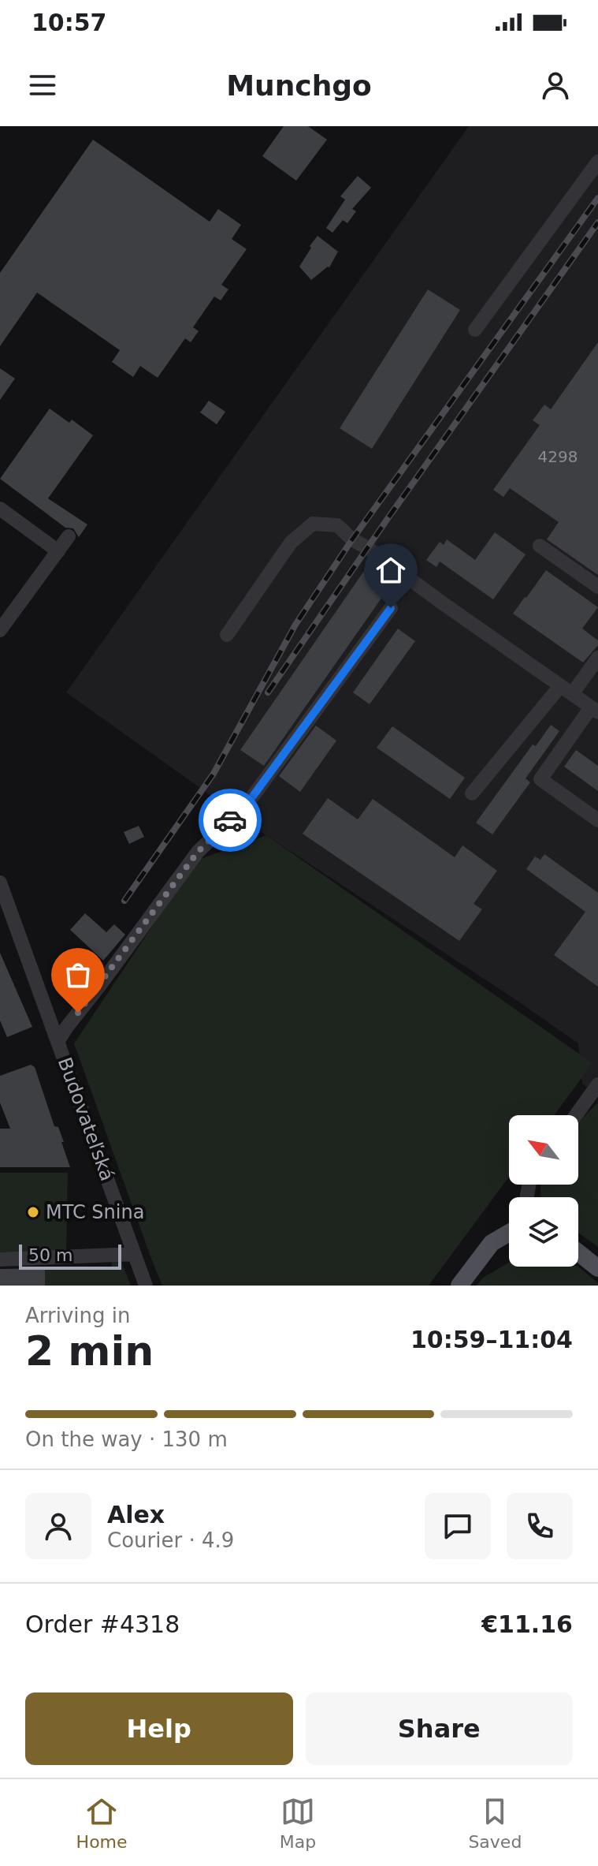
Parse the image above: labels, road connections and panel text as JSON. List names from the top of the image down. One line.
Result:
{"streets":{"street":["Budovateľská"]},"places":["MTC Snina"],"house_numbers":["4298"],"scale_bar":"50 m","north":"top left","page":{"status":"10:57","header":"Munchgo","scale":"50 m","heading":["2 min","Arriving in","10:59–11:04"],"panel":["Alex","Courier · 4.9","Order #4318","€11.16"],"bar":"On the way · 130 m","buttons":["Help","Share"],"tabs":["Home","Map","Saved"]}}
